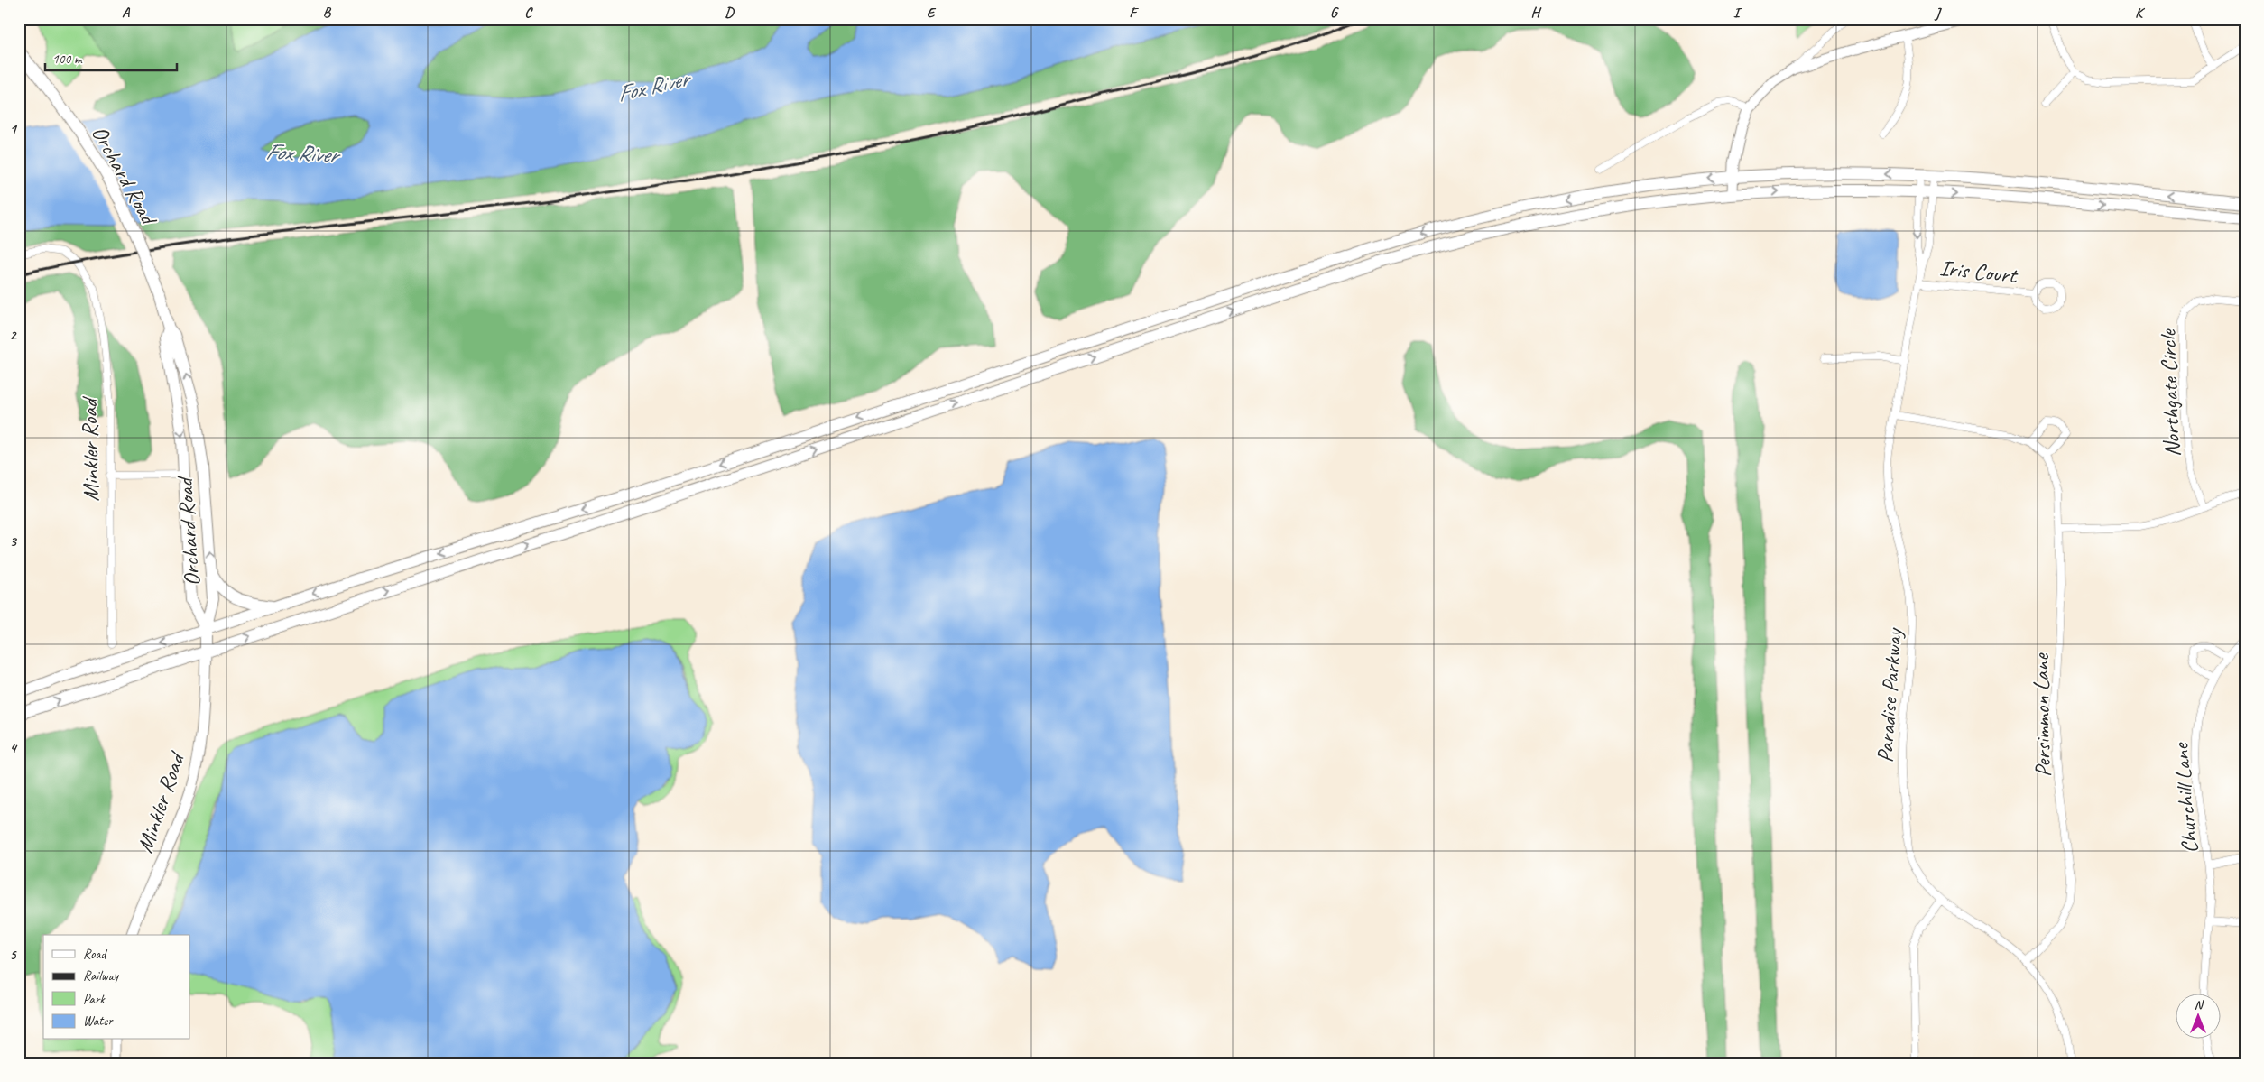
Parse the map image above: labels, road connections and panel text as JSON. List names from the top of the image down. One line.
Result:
{"streets":{"main road":["Orchard Road"],"street":["Iris Court","Northgate Circle","Minkler Road","Paradise Parkway","Persimmon Lane","Churchill Lane"]},"crossings":[["Orchard Road","Minkler Road"],["Iris Court","Paradise Parkway"],["Paradise Parkway","Persimmon Lane"]],"water":["Fox River"],"legend":["Road","Railway","Park","Water"],"scale_bar":"100 m","north":"top","grid":{"columns":["A","B","C","D","E","F","G","H","I","J","K"],"rows":["1","2","3","4","5"]}}
